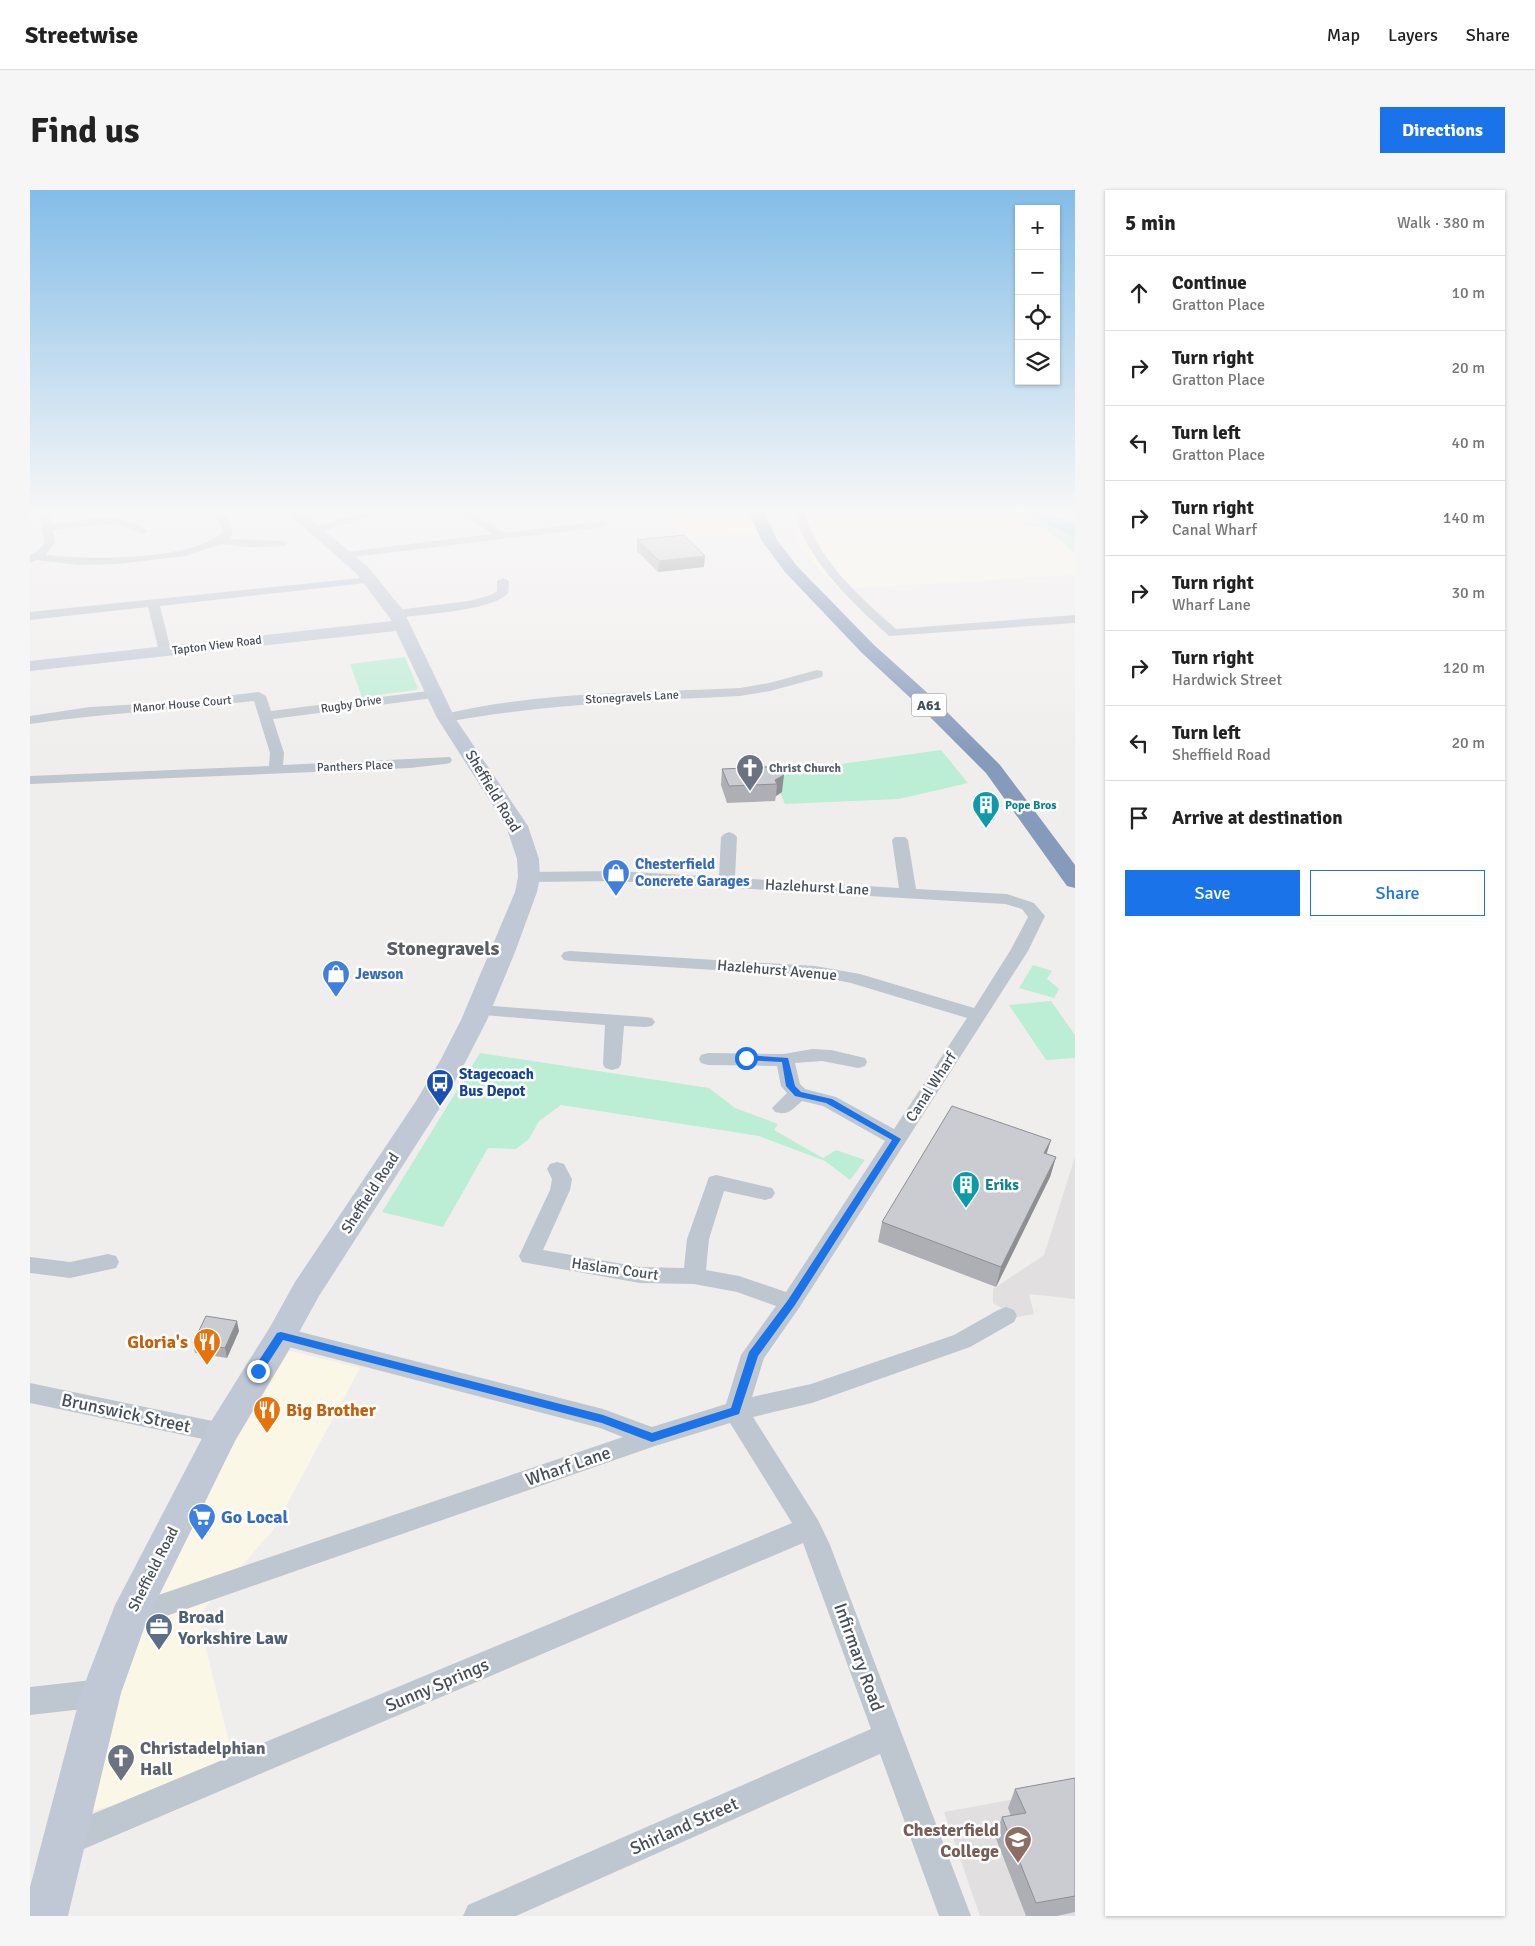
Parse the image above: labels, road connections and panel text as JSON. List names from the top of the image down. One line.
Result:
{"streets":{"highway":["A61"],"main road":["Tapton View Road","Sheffield Road"],"street":["Stonegravels Lane","Manor House Court","Rugby Drive","Panthers Place","Hazlehurst Lane","Hazlehurst Avenue","Canal Wharf","Haslam Court","Brunswick Street","Wharf Lane","Infirmary Road","Sunny Springs","Shirland Street"]},"crossings":[["Tapton View Road","Sheffield Road"],["Stonegravels Lane","Rugby Drive"],["Stonegravels Lane","Sheffield Road"],["Manor House Court","Rugby Drive"],["Manor House Court","Panthers Place"],["Rugby Drive","Sheffield Road"],["Sheffield Road","Hazlehurst Lane"],["Sheffield Road","Brunswick Street"],["Sheffield Road","Wharf Lane"],["Sheffield Road","Sunny Springs"],["Hazlehurst Lane","Canal Wharf"],["Hazlehurst Avenue","Canal Wharf"],["Canal Wharf","Haslam Court"],["Canal Wharf","Wharf Lane"],["Canal Wharf","Infirmary Road"],["Wharf Lane","Infirmary Road"],["Infirmary Road","Sunny Springs"],["Infirmary Road","Shirland Street"]],"districts":["Stonegravels"],"places":{"church":["Christ Church","Christadelphian Hall"],"building":["Pope Bros","Eriks"],"shop":["Chesterfield Concrete Garages","Jewson"],"bus stop":["Stagecoach Bus Depot"],"restaurant":["Gloria's","Big Brother"],"supermarket":["Go Local"],"office":["Broad Yorkshire Law"],"school or university":["Chesterfield College"]},"page":{"header":"Streetwise","nav":["Map","Layers","Share"],"buttons":["Directions",["Save","Share"]],"title":"Find us","heading":["5 min","Walk · 380 m"],"map_buttons":["+","−"],"list":[["Continue","Gratton Place","10 m"],["Turn right","Gratton Place","20 m"],["Turn left","Gratton Place","40 m"],["Turn right","Canal Wharf","140 m"],["Turn right","Wharf Lane","30 m"],["Turn right","Hardwick Street","120 m"],["Turn left","Sheffield Road","20 m"],"Arrive at destination"]}}
